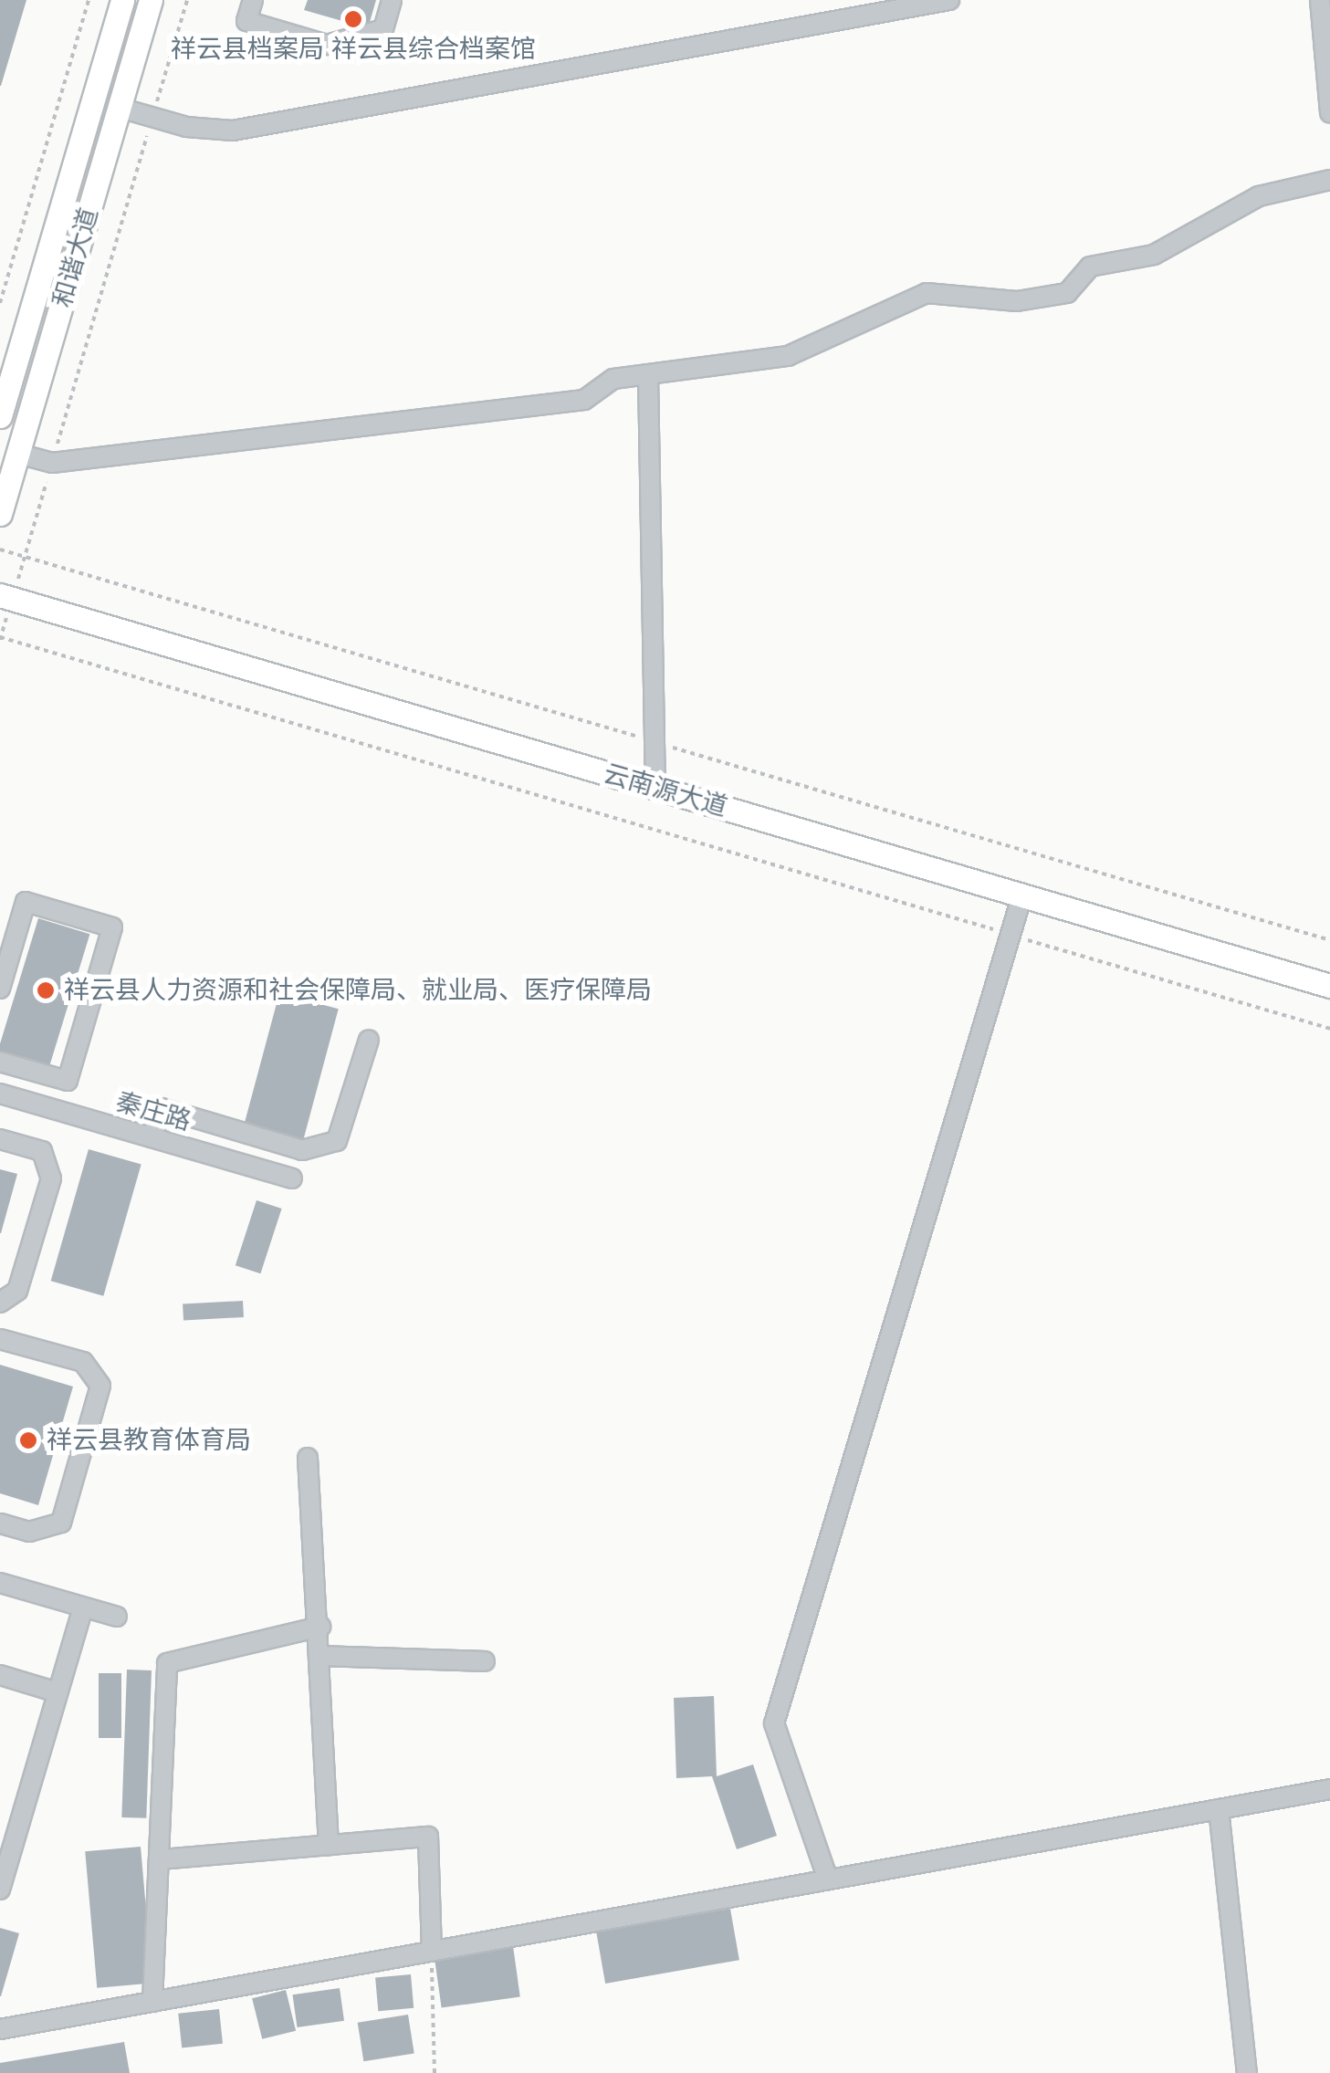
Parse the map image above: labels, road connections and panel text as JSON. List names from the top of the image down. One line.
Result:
{"streets":{"main road":["和谐大道","云南源大道"],"street":["秦庄路"]},"places":["祥云县档案局 祥云县综合档案馆","祥云县人力资源和社会保障局、就业局、医疗保障局","祥云县教育体育局"]}
